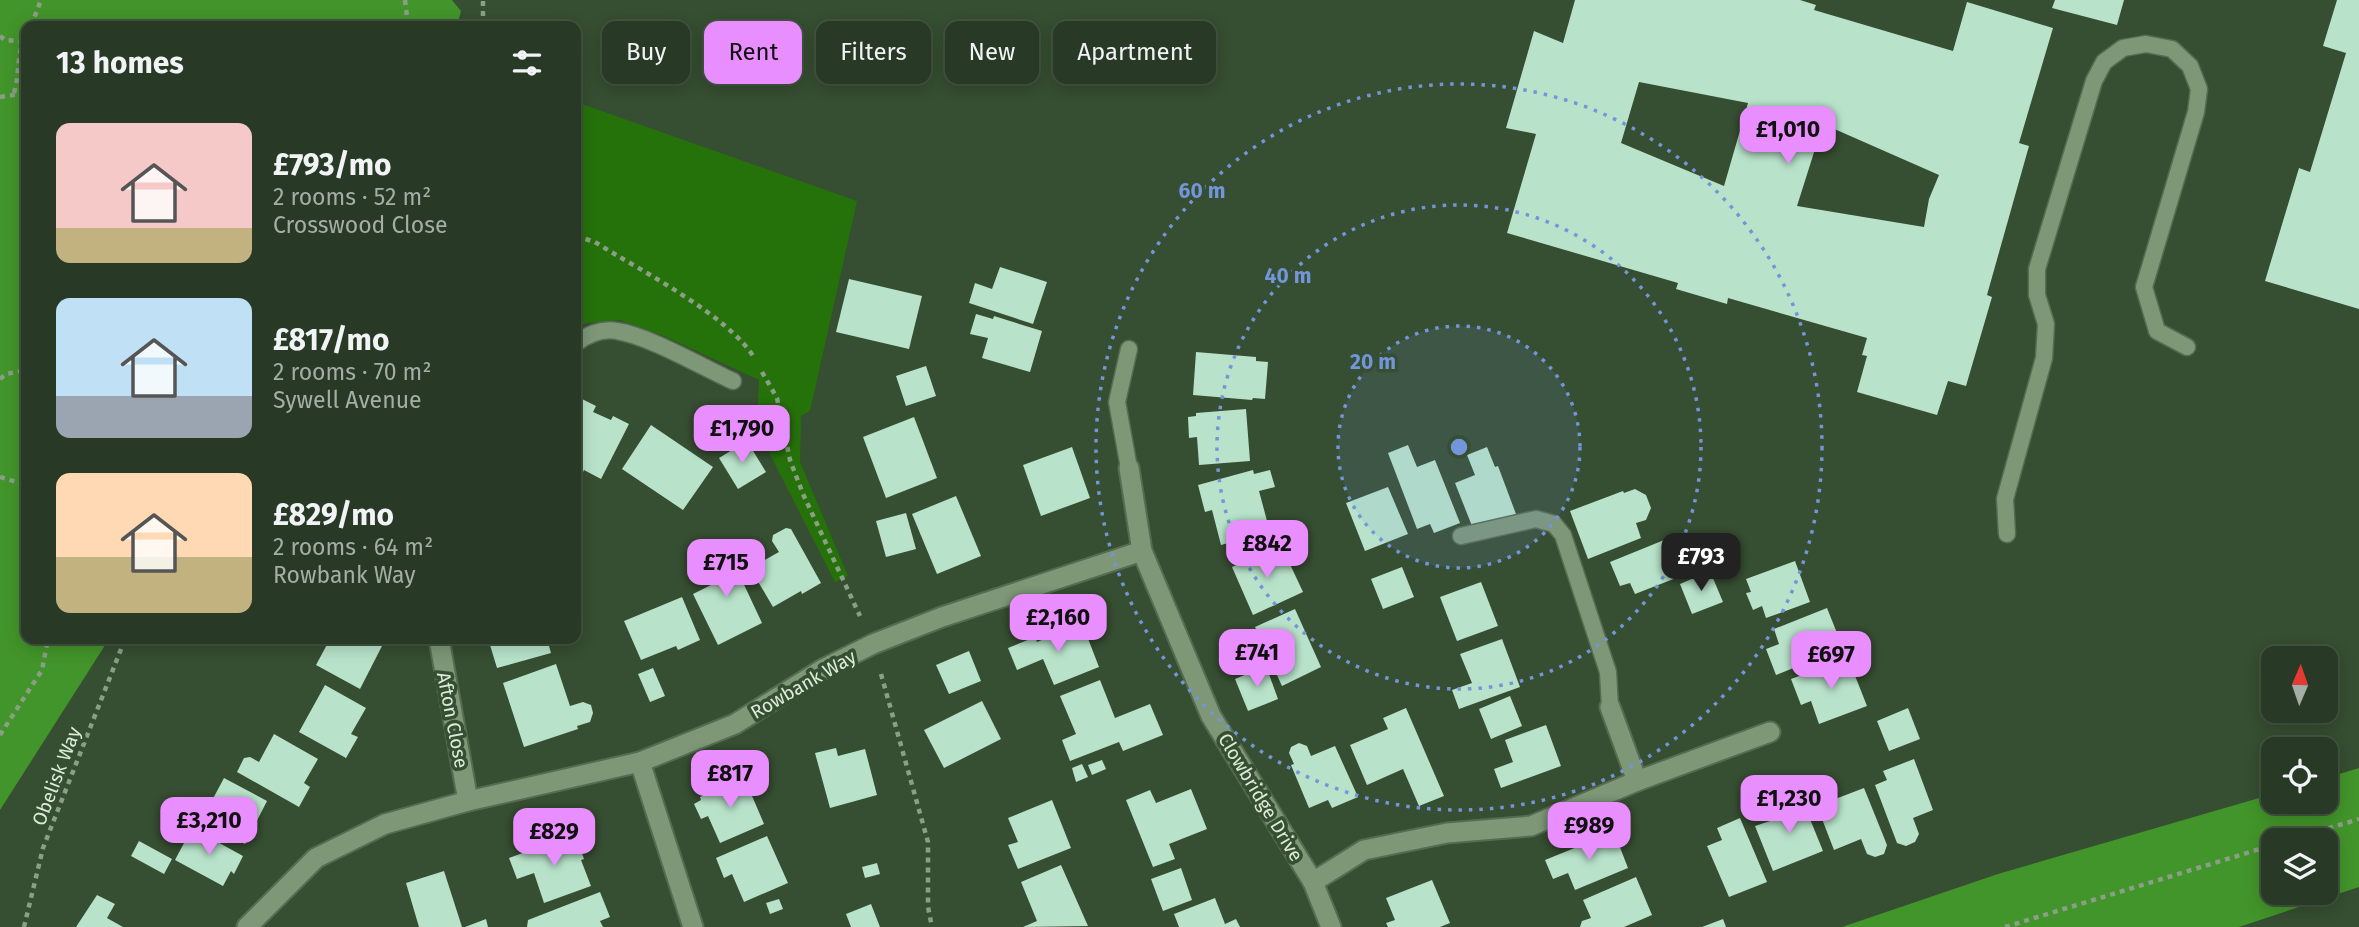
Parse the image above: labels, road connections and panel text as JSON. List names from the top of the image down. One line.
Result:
{"streets":{"street":["Rowbank Way","Afton Close","Clowbridge Drive"],"path":["Obelisk Way"]},"crossings":[["Rowbank Way","Afton Close"],["Rowbank Way","Clowbridge Drive"]],"north":"top","page":{"chip":["Buy","Rent","Filters","New","Apartment"],"heading":"13 homes","list":[{"name":"£793/mo","note":"2 rooms · 52 m² · Crosswood Close"},{"name":"£817/mo","note":"2 rooms · 70 m² · Sywell Avenue"},{"name":"£829/mo","note":"2 rooms · 64 m² · Rowbank Way"}],"price":["£1,010","£1,790","£842","£793","£715","£2,160","£741","£697","£817","£1,230","£3,210","£989","£829"]},"rings":["60 m","40 m","20 m"]}
